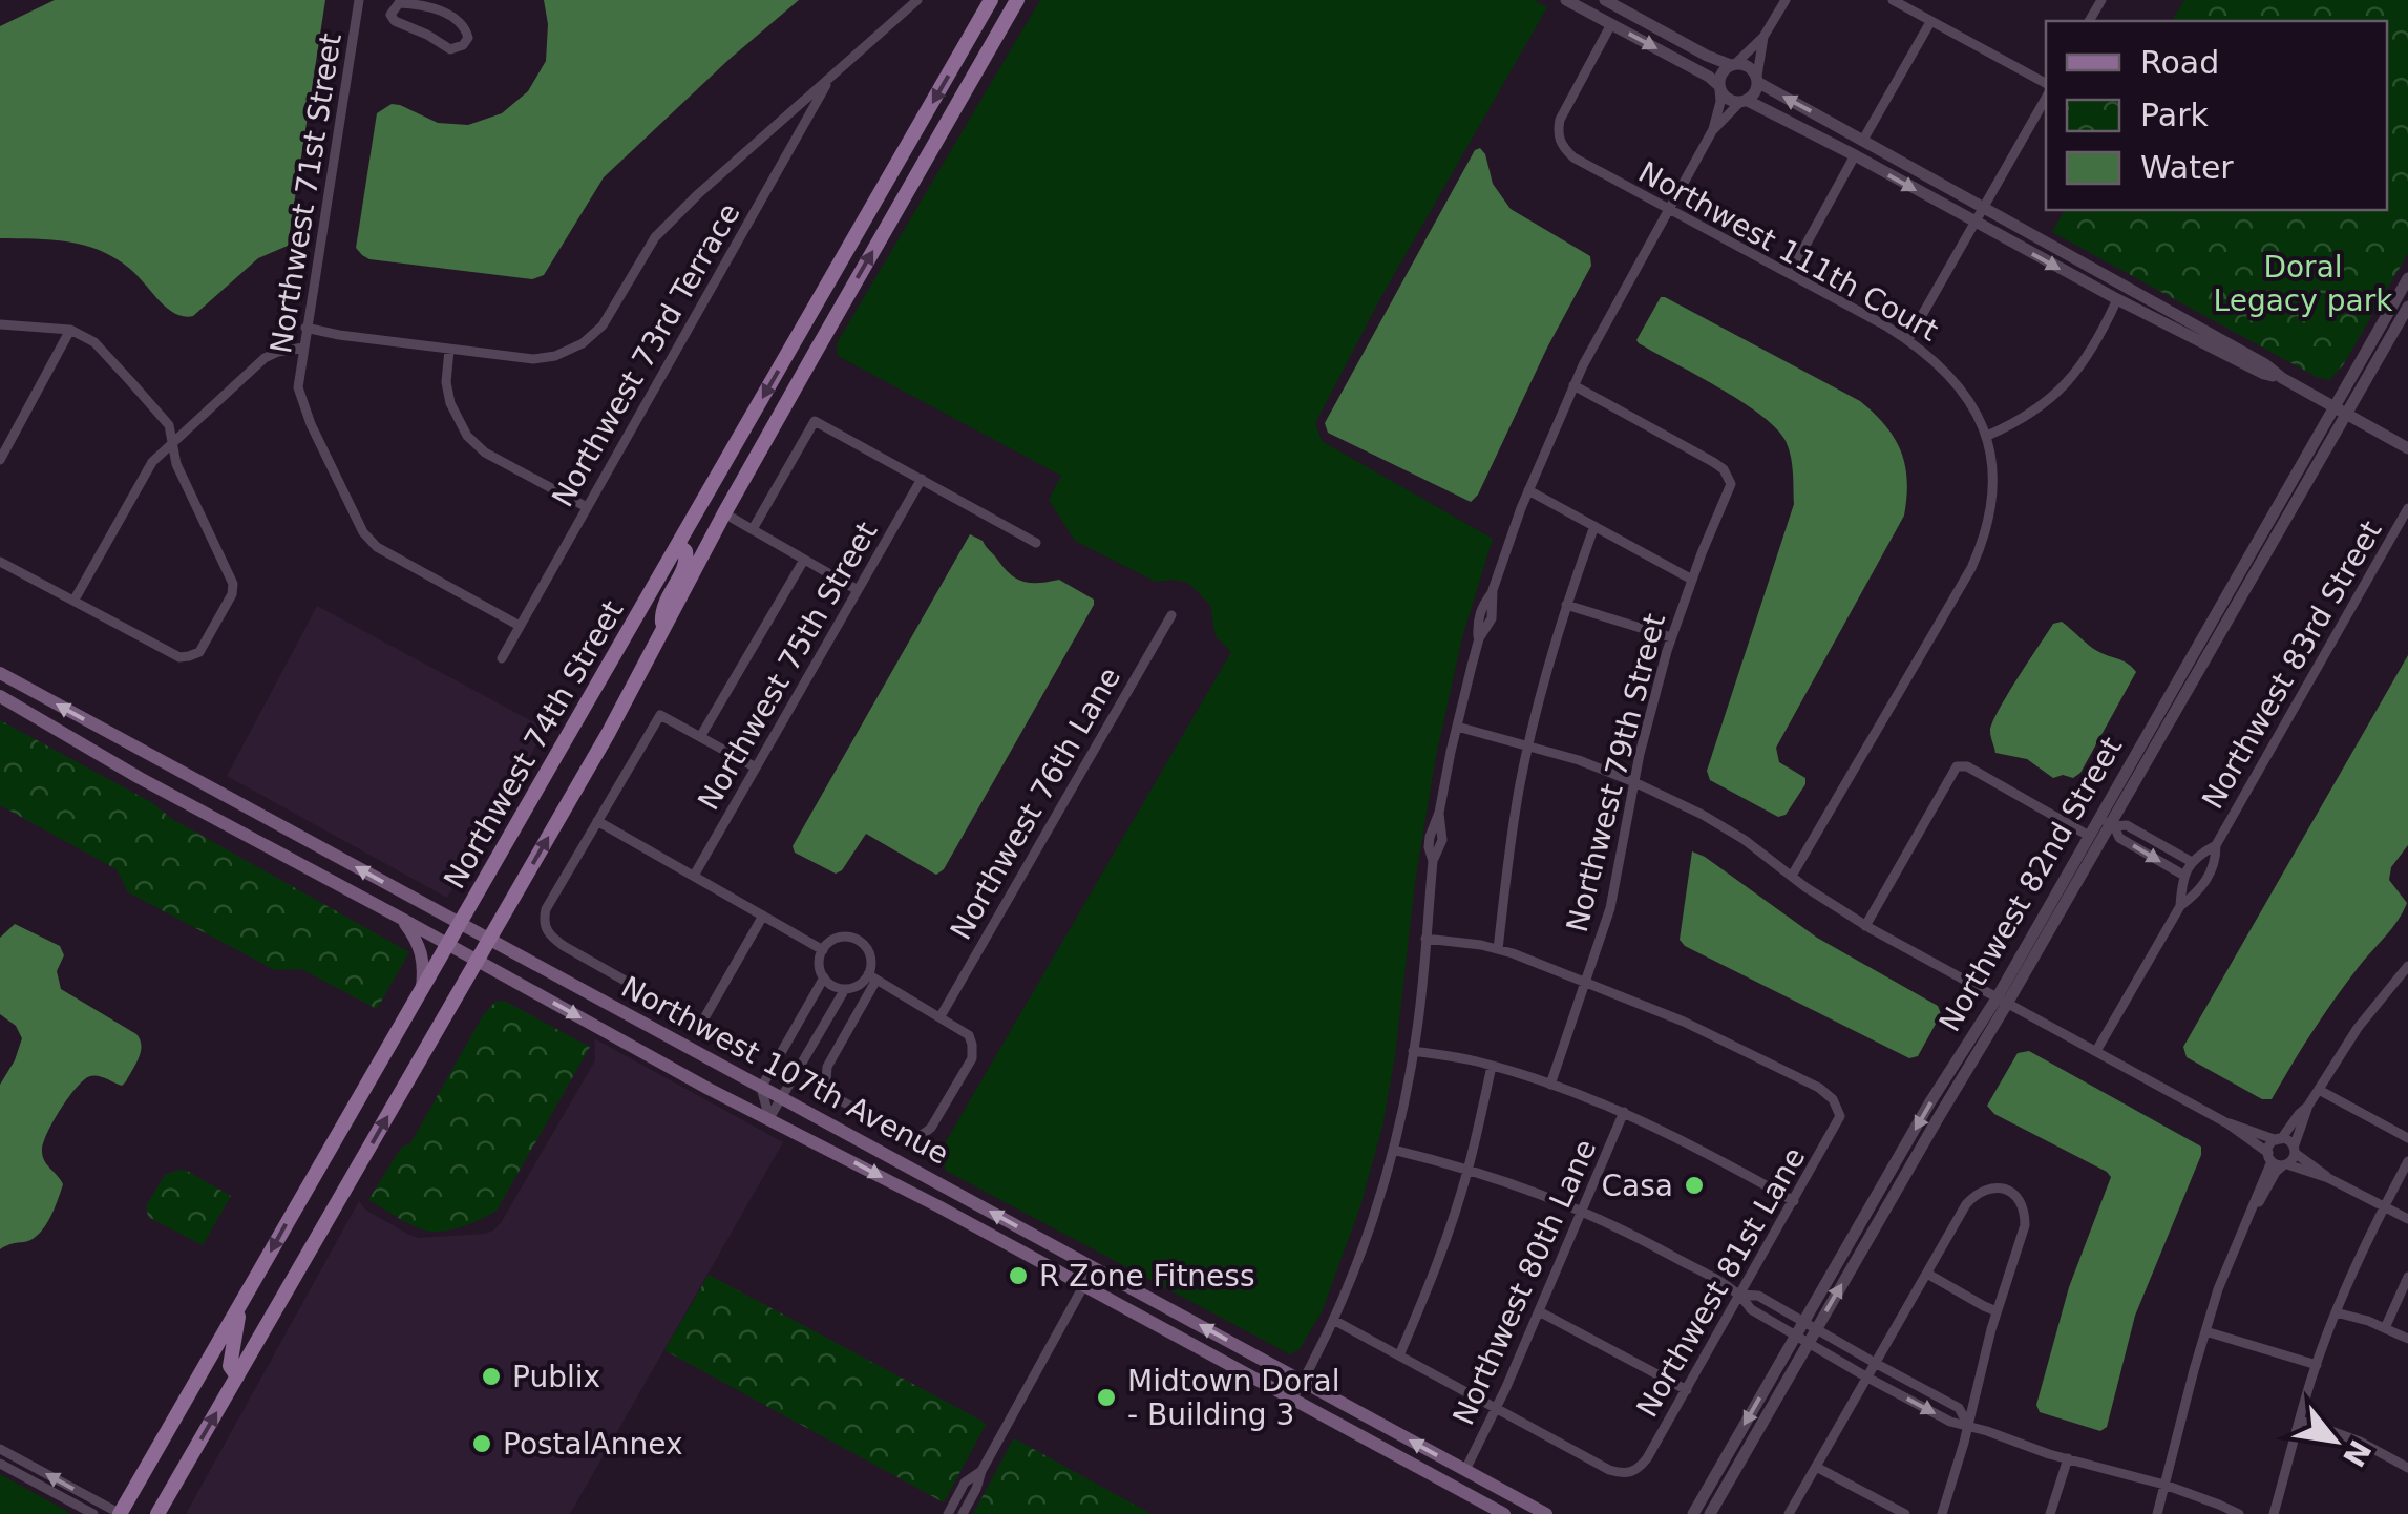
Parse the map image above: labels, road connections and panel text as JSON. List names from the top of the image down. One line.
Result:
{"streets":{"main road":["Northwest 74th Street","Northwest 107th Avenue"],"street":["Northwest 71st Street","Northwest 111th Court","Northwest 73rd Terrace","Northwest 83rd Street","Northwest 75th Street","Northwest 79th Street","Northwest 76th Lane","Northwest 82nd Street","Northwest 80th Lane","Northwest 81st Lane"]},"crossings":[["Northwest 71st Street","Northwest 73rd Terrace"],["Northwest 74th Street","Northwest 107th Avenue"],["Northwest 79th Street","Northwest 81st Lane"],["Northwest 107th Avenue","Northwest 80th Lane"],["Northwest 80th Lane","Northwest 81st Lane"]],"parks":["Doral Legacy park"],"places":["Casa","R Zone Fitness","Publix","Midtown Doral - Building 3","PostalAnnex"],"legend":["Road","Park","Water"],"north":"bottom right"}
